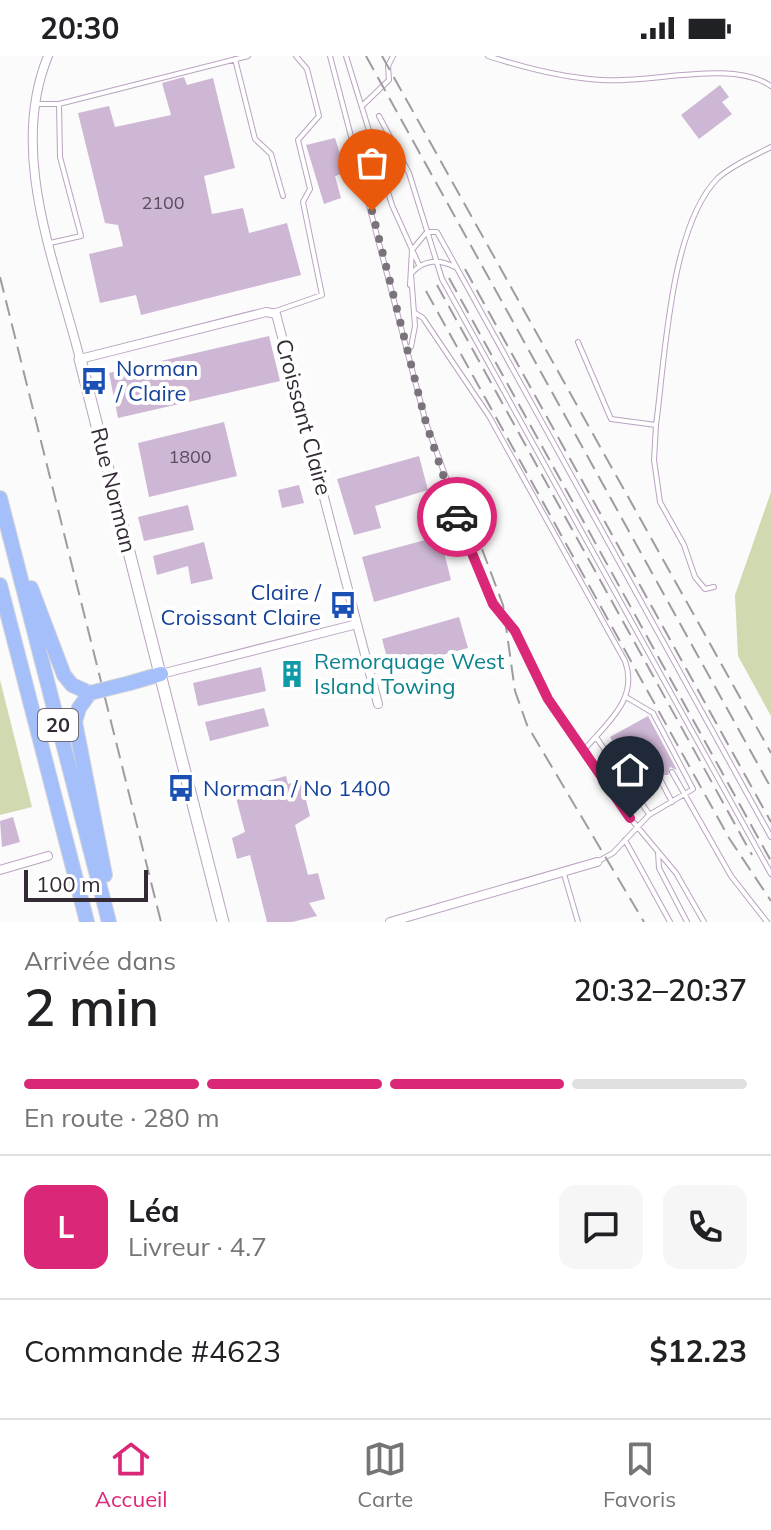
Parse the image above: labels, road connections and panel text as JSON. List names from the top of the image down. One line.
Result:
{"streets":{"highway":["20"],"street":["Croissant Claire","Rue Norman"]},"crossings":[["Croissant Claire","Rue Norman"]],"places":{"bus stop":["Norman / Claire","Claire / Croissant Claire","Norman / No 1400"],"building":["Remorquage West Island Towing"]},"house_numbers":["2100","1800"],"scale_bar":"100 m","page":{"status":"20:30","scale":"100 m","heading":["2 min","Arrivée dans","20:32–20:37"],"panel":["Léa","Livreur · 4.7","Commande #4623","$12.23"],"bar":"En route · 280 m","round":"L","tabs":["Accueil","Carte","Favoris"]}}
